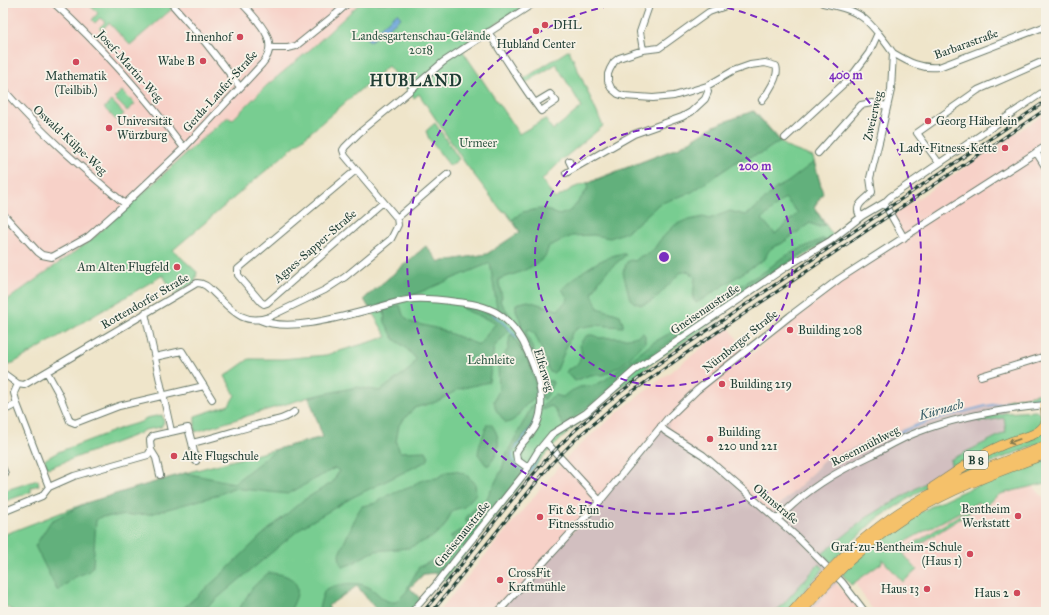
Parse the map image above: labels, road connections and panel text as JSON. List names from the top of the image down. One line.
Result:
{"streets":{"highway":["B 8"],"street":["Barbarastraße","Josef-Martin-Weg","Gerda-Laufer-Straße","Zweierweg","Oswald-Külpe-Weg","Agnes-Sapper-Straße","Rottendorfer Straße","Gneisenaustraße","Nürnberger Straße","Elferweg","Rosenmühlweg","Ohmstraße"]},"crossings":[["Barbarastraße","Zweierweg"],["Josef-Martin-Weg","Gerda-Laufer-Straße"],["Gerda-Laufer-Straße","Oswald-Külpe-Weg"],["Zweierweg","Gneisenaustraße"],["Rottendorfer Straße","Elferweg"],["Gneisenaustraße","Elferweg"],["Nürnberger Straße","Ohmstraße"],["Rosenmühlweg","Ohmstraße"]],"districts":["HUBLAND"],"water":["Kürnach"],"parks":["Landesgartenschau-Gelände 2018","Urmeer","Lehnleite"],"places":["DHL","Hubland Center","Innenhof","Wabe B","Mathematik (Teilbib.)","Georg Häberlein","Universität Würzburg","Lady-Fitness-Kette","Am Alten Flugfeld","Building 208","Building 219","Building 220 und 221","Alte Flugschule","Bentheim Werkstatt","Fit & Fun Fitnessstudio","Graf-zu-Bentheim-Schule (Haus 1)","CrossFit Kraftmühle","Haus 13","Haus 2"],"rings":["400 m","200 m"]}
